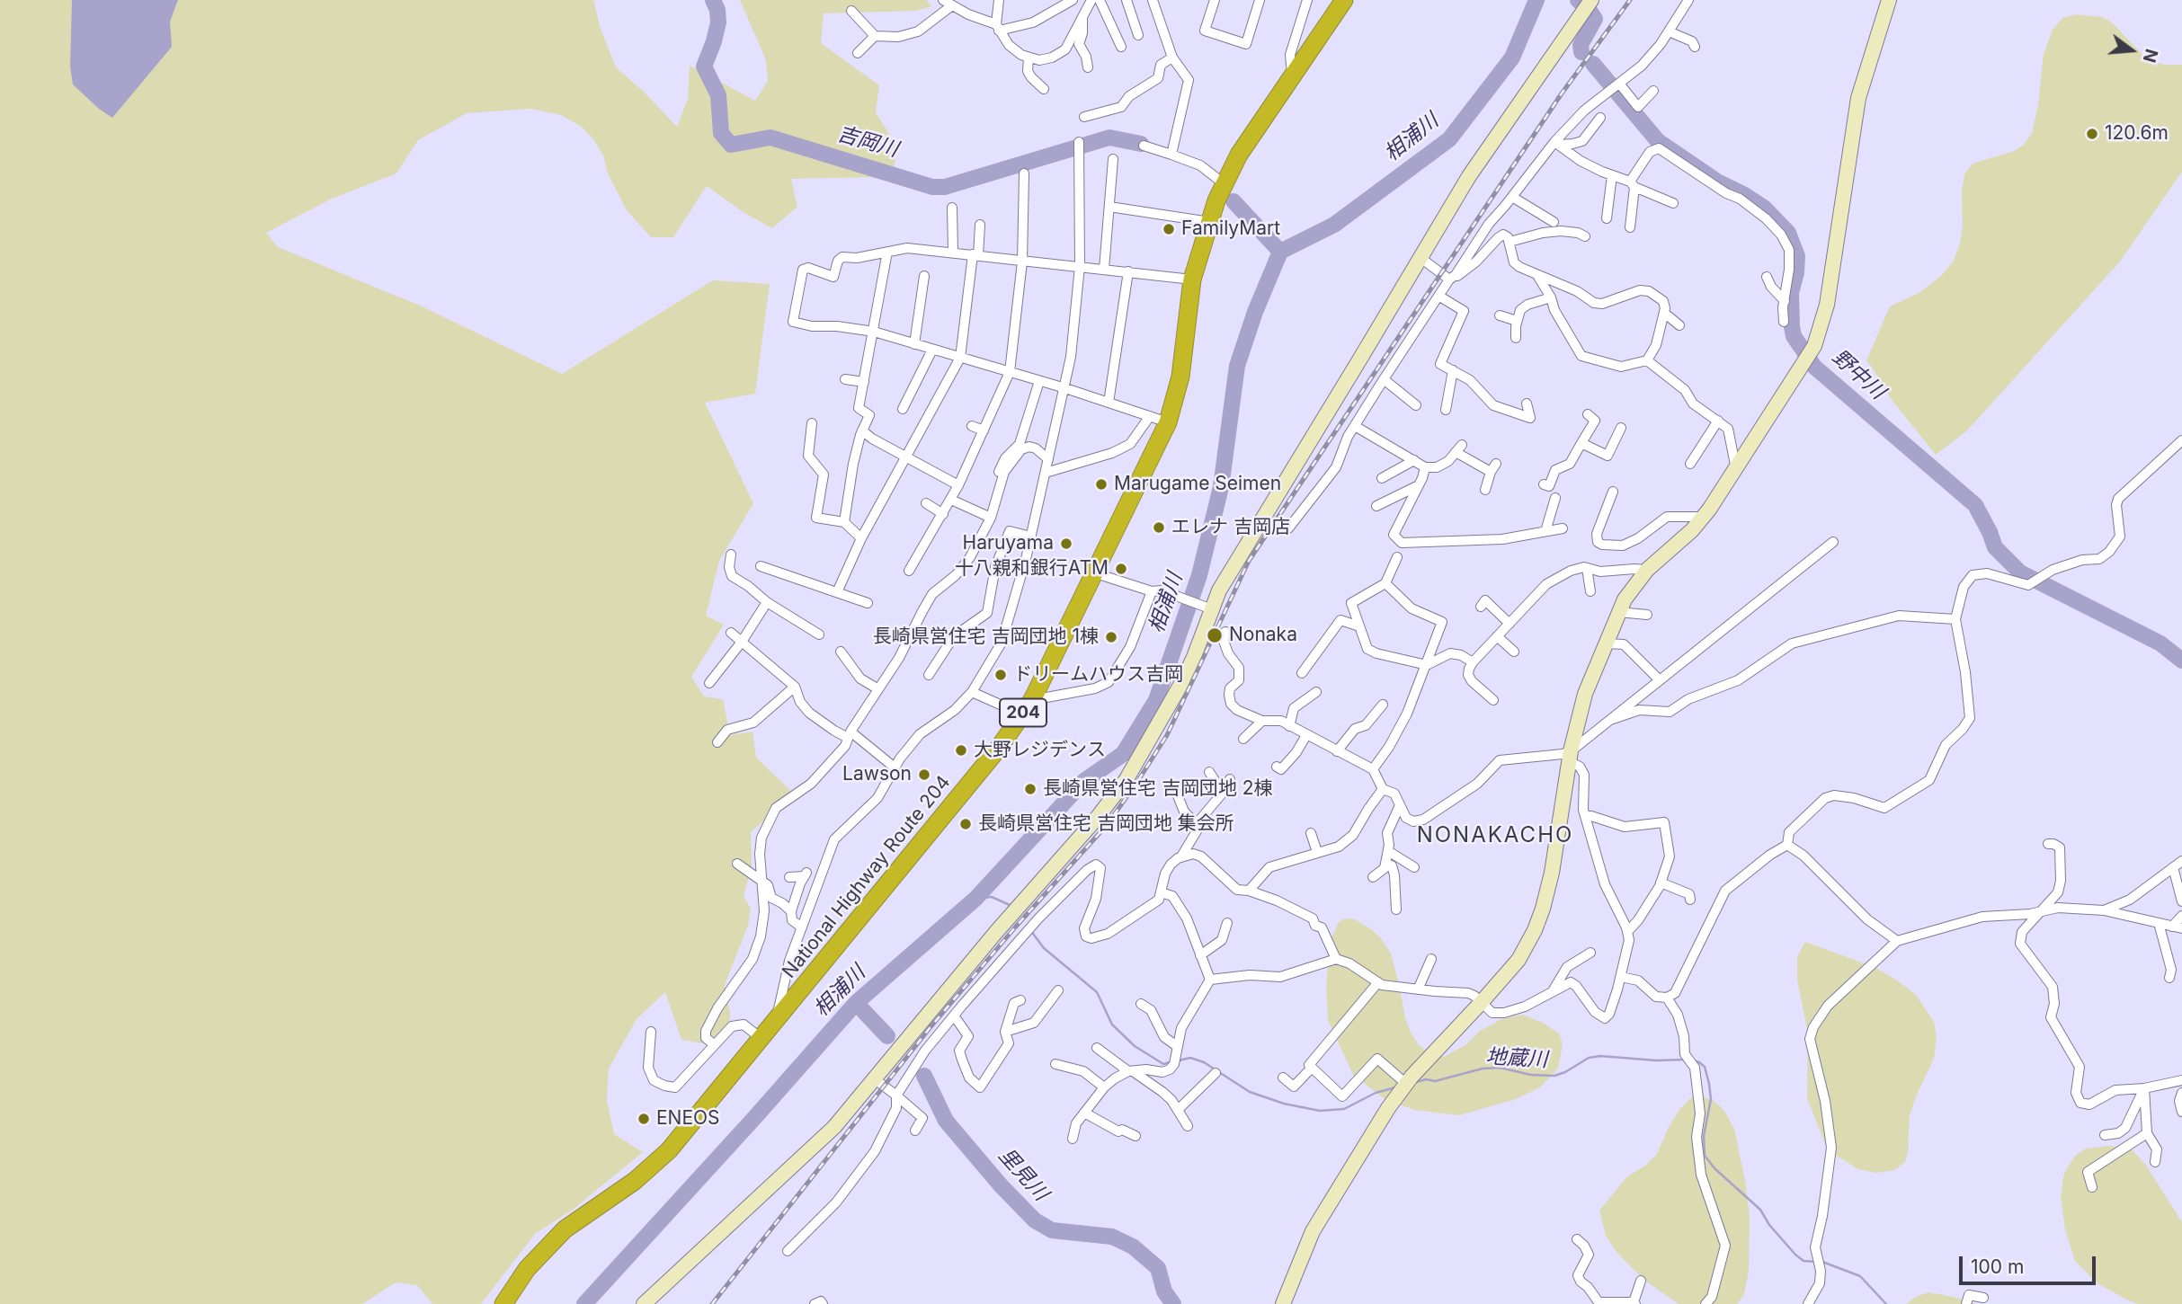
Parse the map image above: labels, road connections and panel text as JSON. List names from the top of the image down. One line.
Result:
{"streets":{"highway":["204","National Highway Route 204"]},"districts":["NONAKACHO"],"water":["相浦川","吉岡川","野中川","地蔵川","里見川"],"places":["120.6m","FamilyMart","Marugame Seimen","エレナ 吉岡店","Haruyama","十八親和銀行ATM","Nonaka","長崎県営住宅 吉岡団地 1棟","ドリームハウス吉岡","大野レジデンス","Lawson","長崎県営住宅 吉岡団地 2棟","長崎県営住宅 吉岡団地 集会所","ENEOS"],"scale_bar":"100 m","north":"right"}
